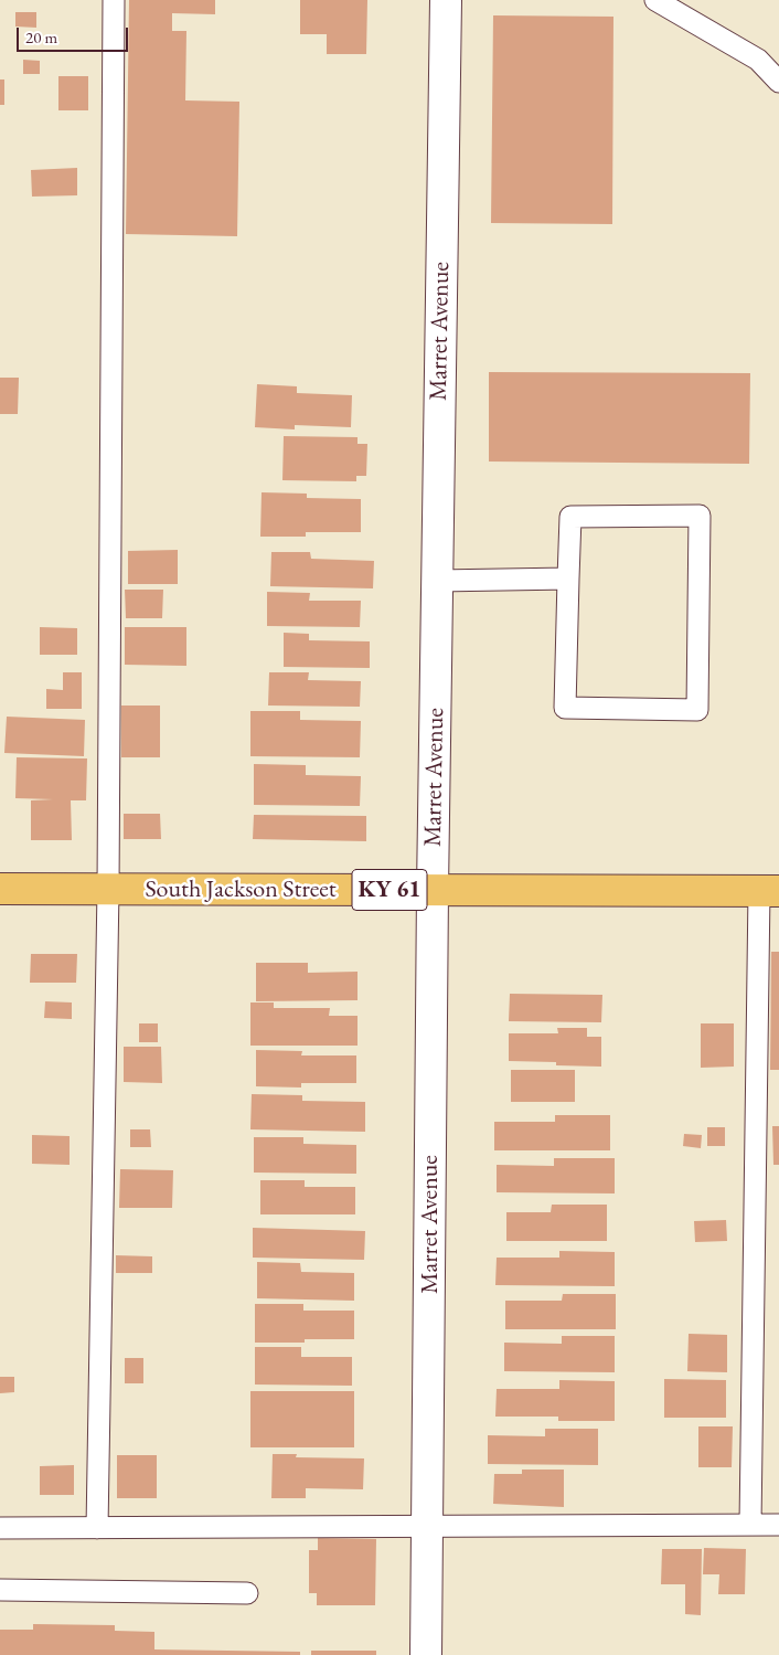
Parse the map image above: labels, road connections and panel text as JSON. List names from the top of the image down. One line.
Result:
{"streets":{"main road":["South Jackson Street","KY 61"],"street":["Marret Avenue"]},"crossings":[["Marret Avenue","South Jackson Street"]],"scale_bar":"20 m"}
